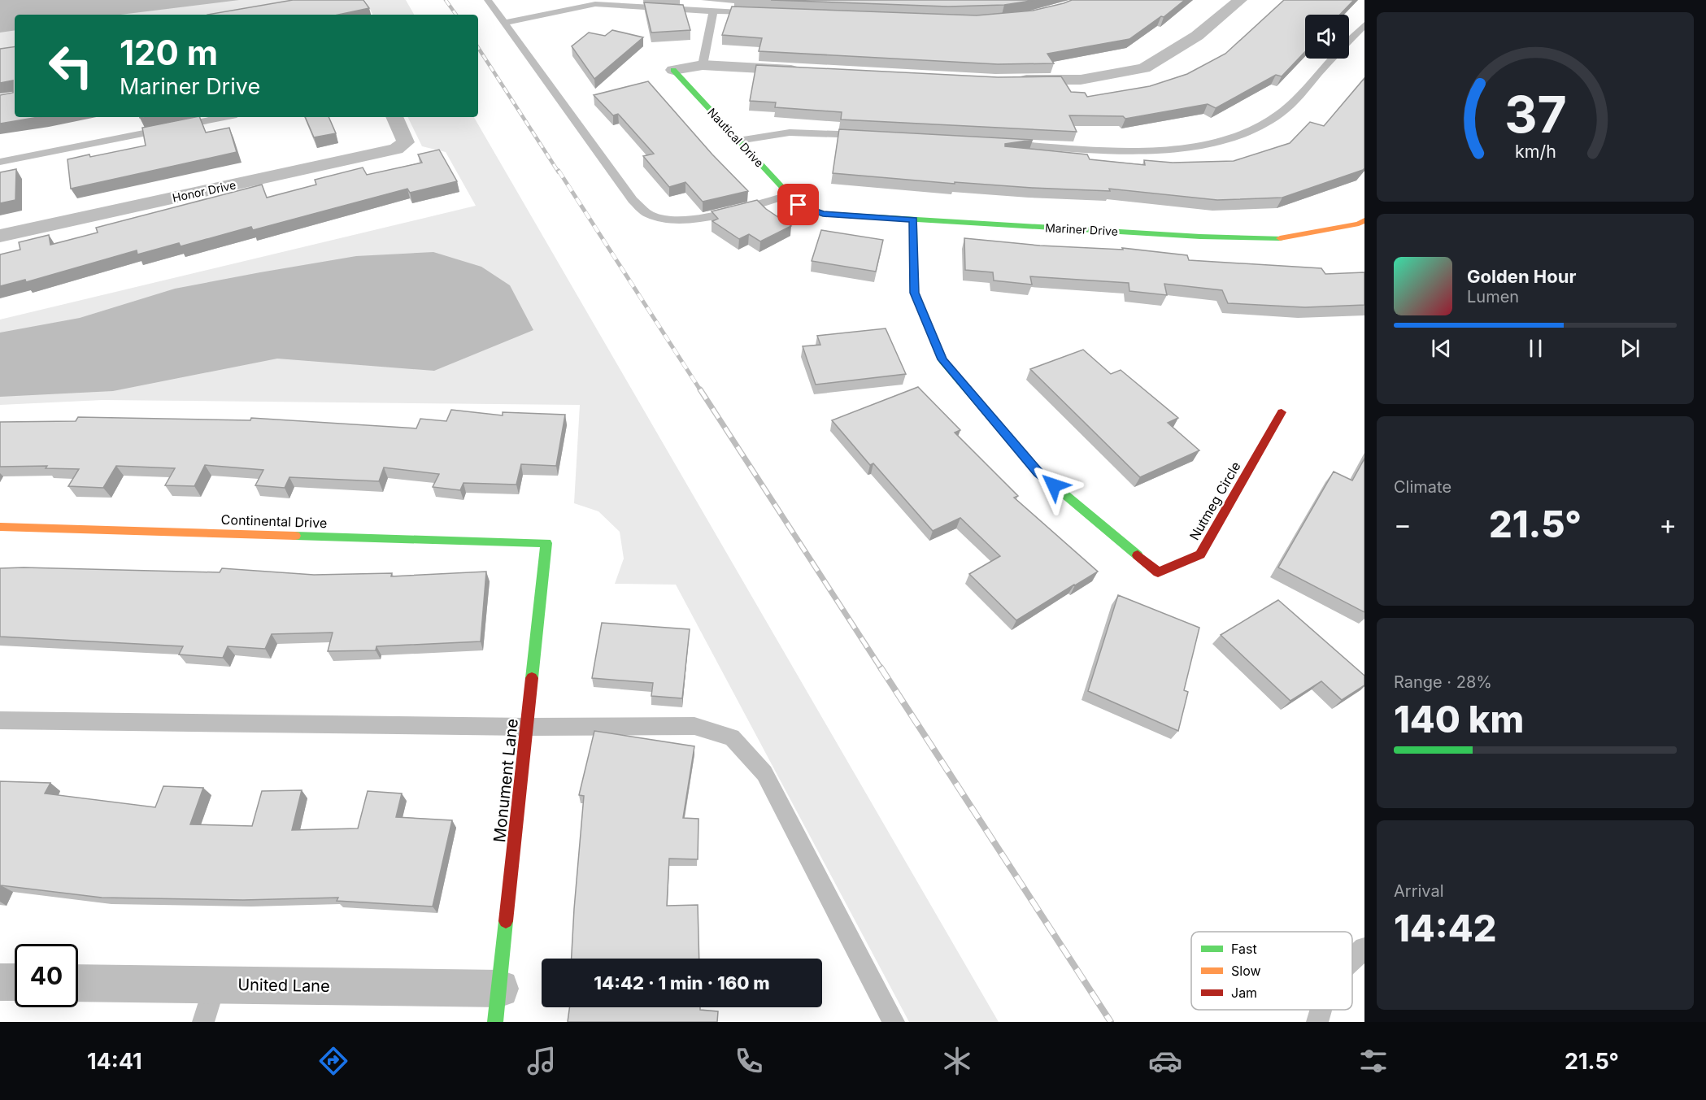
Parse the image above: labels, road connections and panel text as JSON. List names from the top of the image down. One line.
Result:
{"streets":{"street":["Nautical Drive","Honor Drive","Mariner Drive","Nutmeg Circle","Continental Drive","Monument Lane","United Lane"]},"crossings":[["Nautical Drive","Mariner Drive"],["Mariner Drive","Nutmeg Circle"],["Continental Drive","Monument Lane"],["Monument Lane","United Lane"]],"legend":["Fast","Slow","Jam"],"page":{"turn":["120 m","Mariner Drive"],"song":["Golden Hour","Lumen"],"tile":["Climate",["Range · 28%","140 km"],["Arrival","14:42"]],"heat":["−","21.5°","+"],"limit":"40","trip":"14:42 · 1 min · 160 m","tabs":["14:41","21.5°"],"gauge":["37","km/h"]}}
